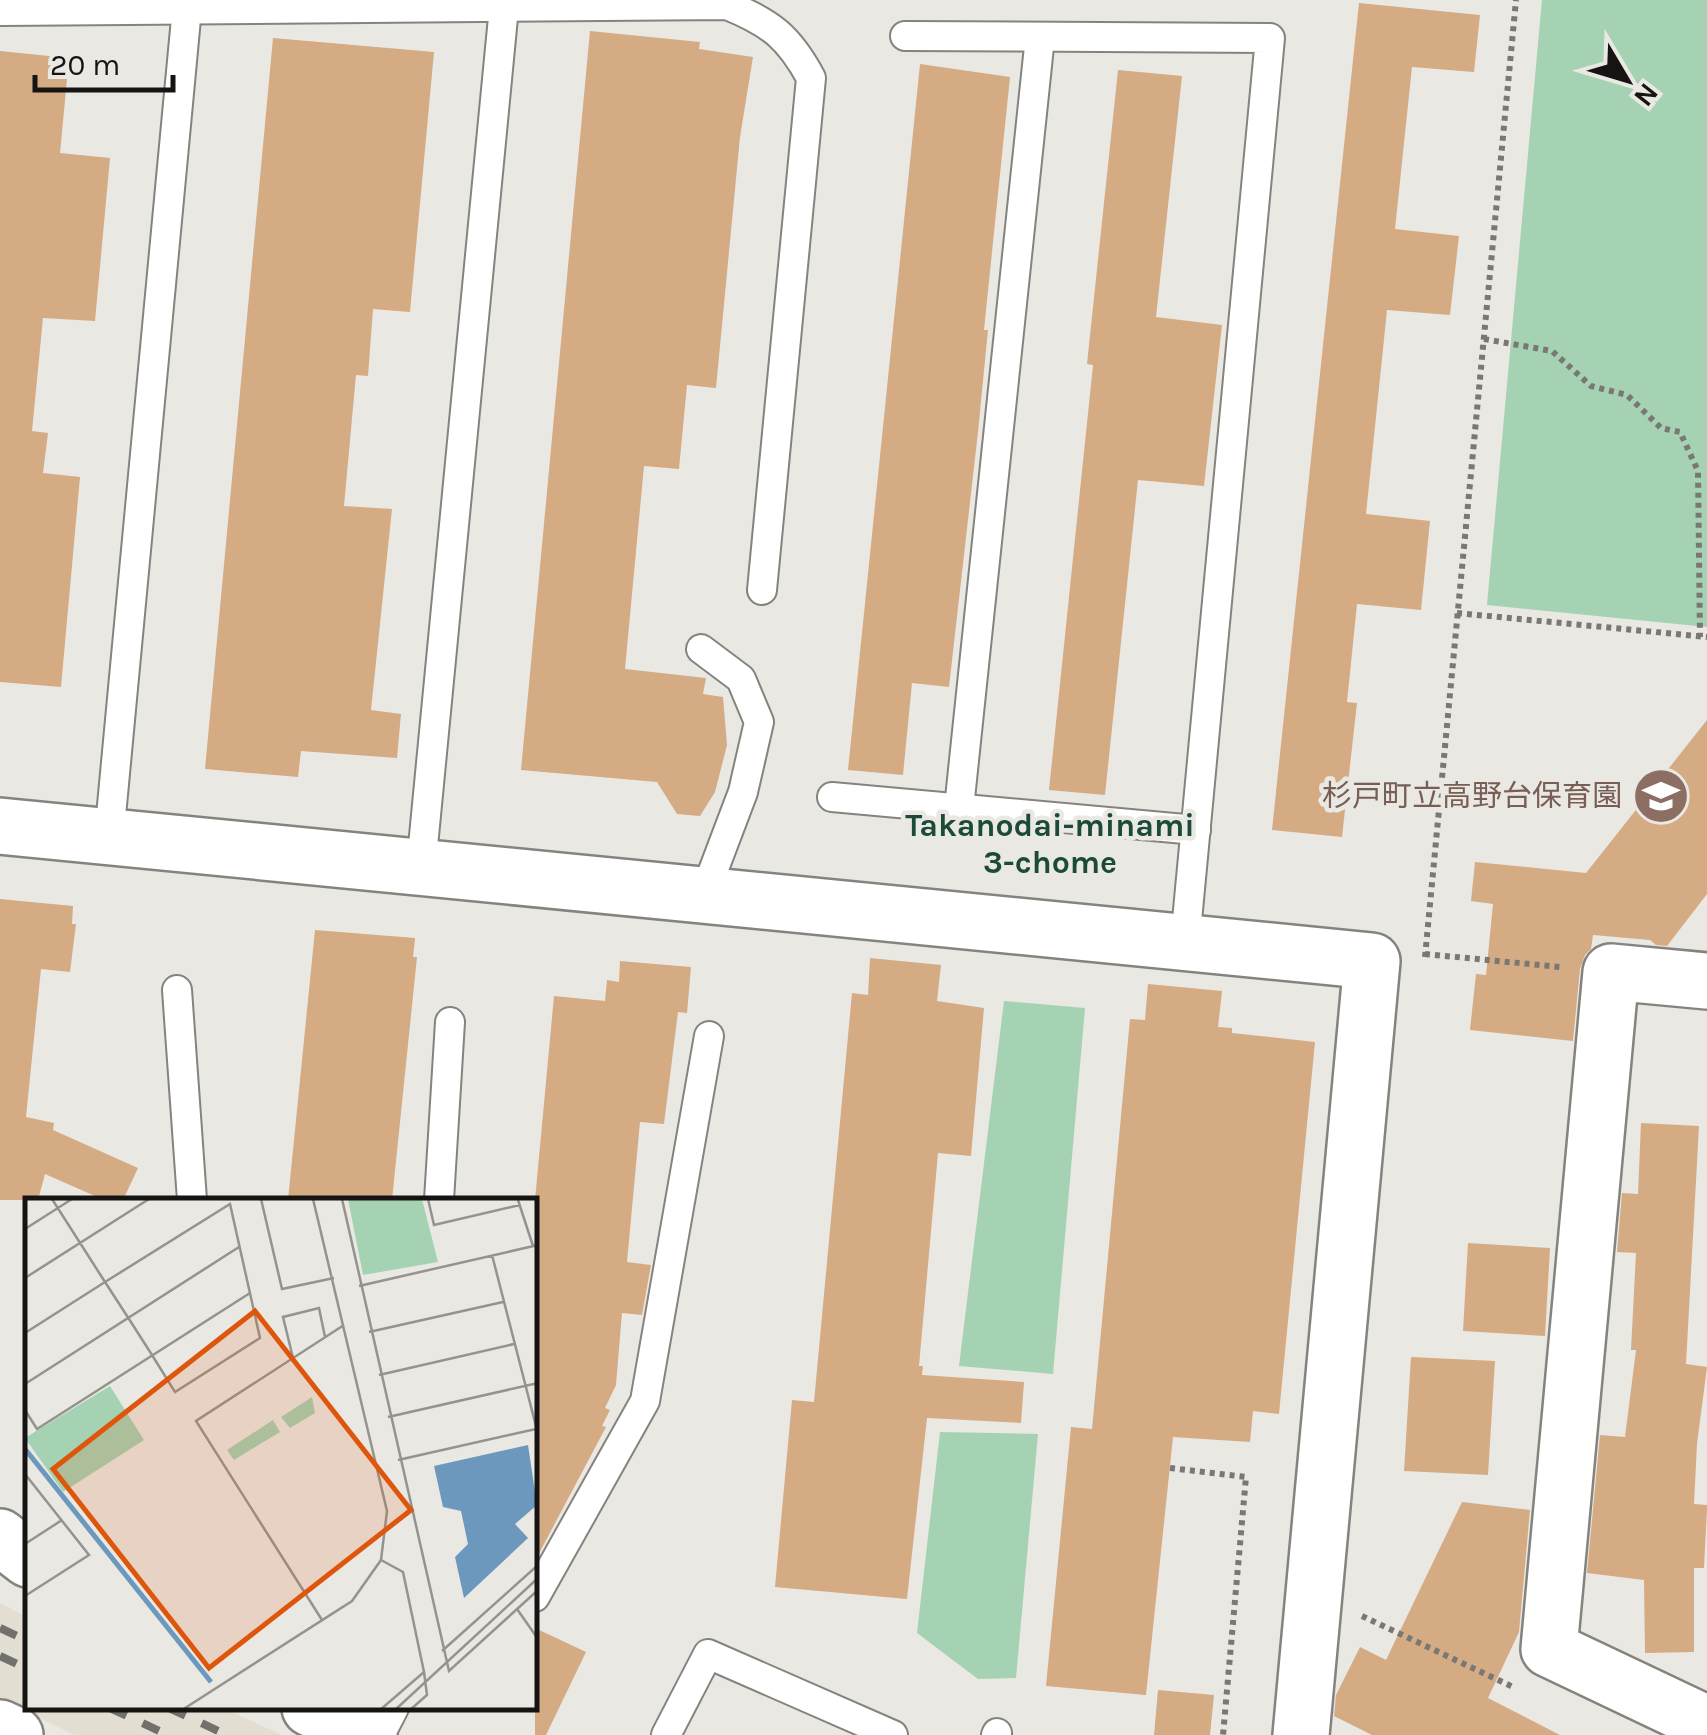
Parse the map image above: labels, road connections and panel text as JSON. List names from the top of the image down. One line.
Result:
{"districts":["Takanodai-minami 3-chome"],"places":{"school or university":["杉戸町立高野台保育園"]},"scale_bar":"20 m","north":"bottom right"}
